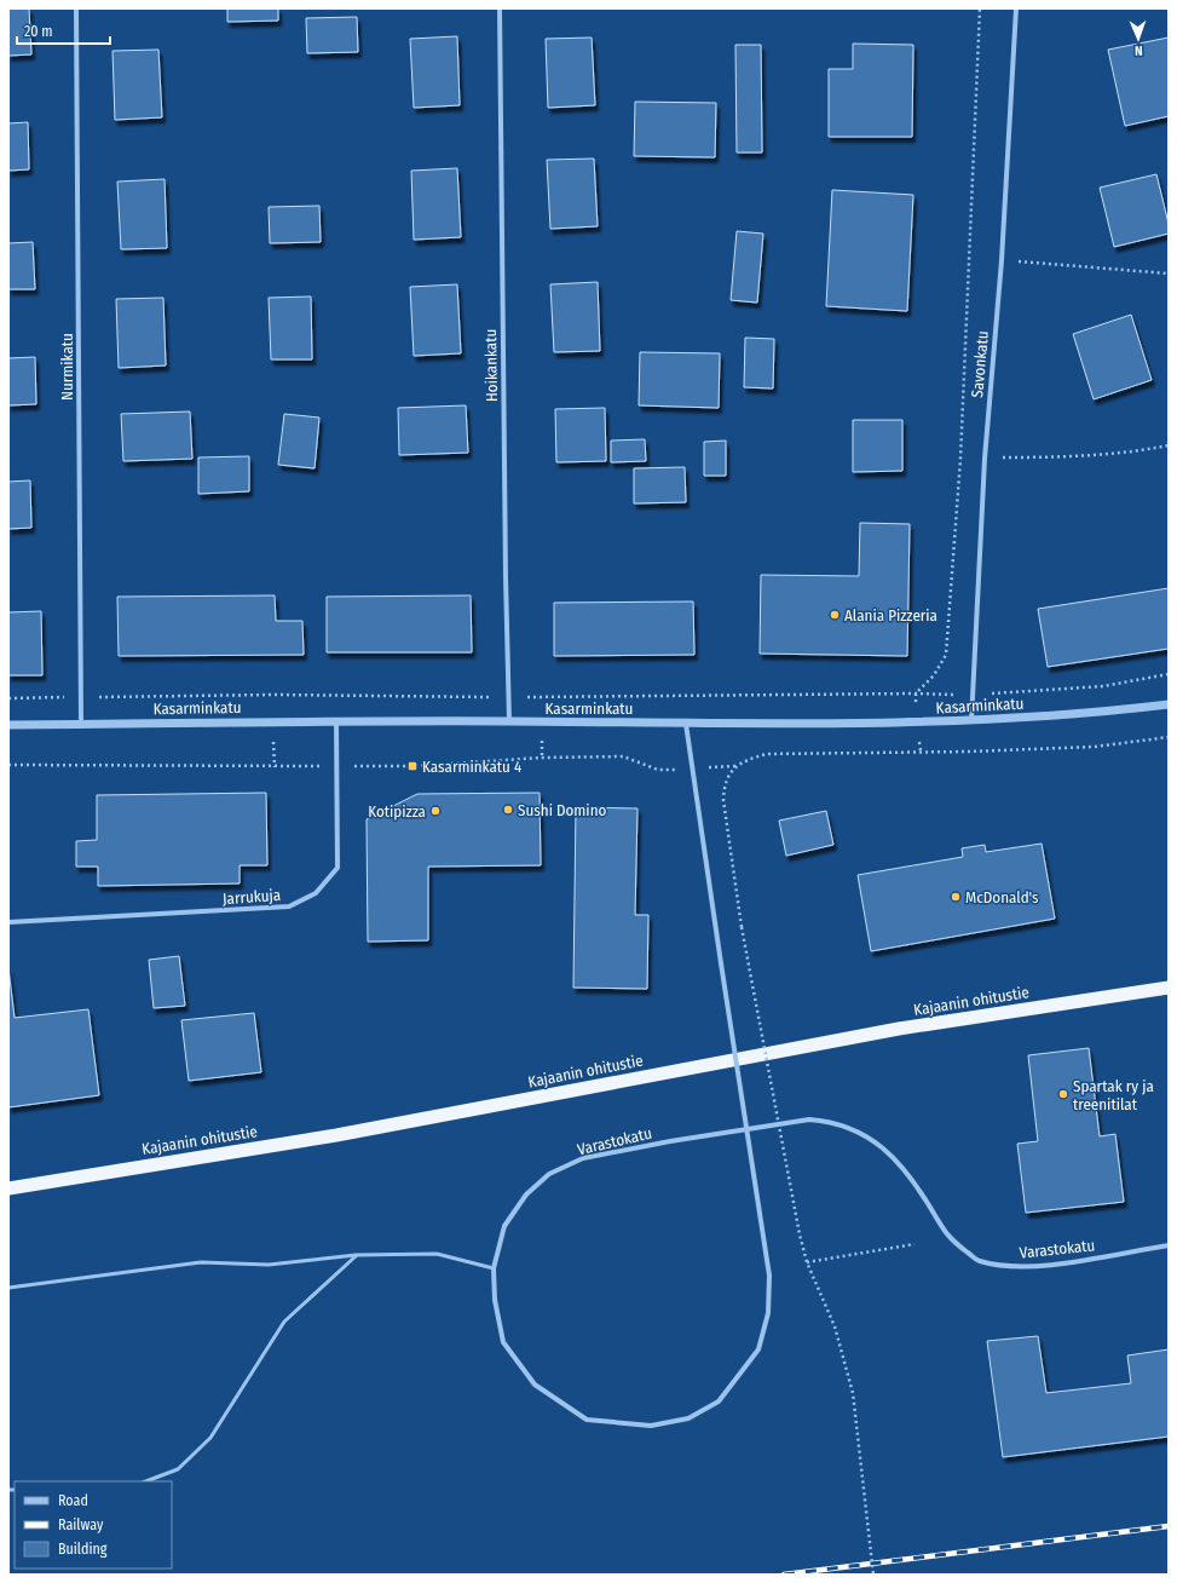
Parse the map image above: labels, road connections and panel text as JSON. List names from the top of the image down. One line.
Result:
{"streets":{"highway":["Kajaanin ohitustie"],"street":["Savonkatu","Hoikankatu","Nurmikatu","Kasarminkatu","Jarrukuja","Varastokatu"]},"crossings":[["Savonkatu","Kasarminkatu"],["Hoikankatu","Kasarminkatu"],["Nurmikatu","Kasarminkatu"],["Kasarminkatu","Jarrukuja"],["Kasarminkatu","Varastokatu"]],"places":{"other":["Alania Pizzeria","Sushi Domino","Kotipizza","McDonald's","Spartak ry ja treenitilat"],"transit":["Kasarminkatu 4"]},"legend":["Road","Railway","Building"],"scale_bar":"20 m","north":"bottom"}
